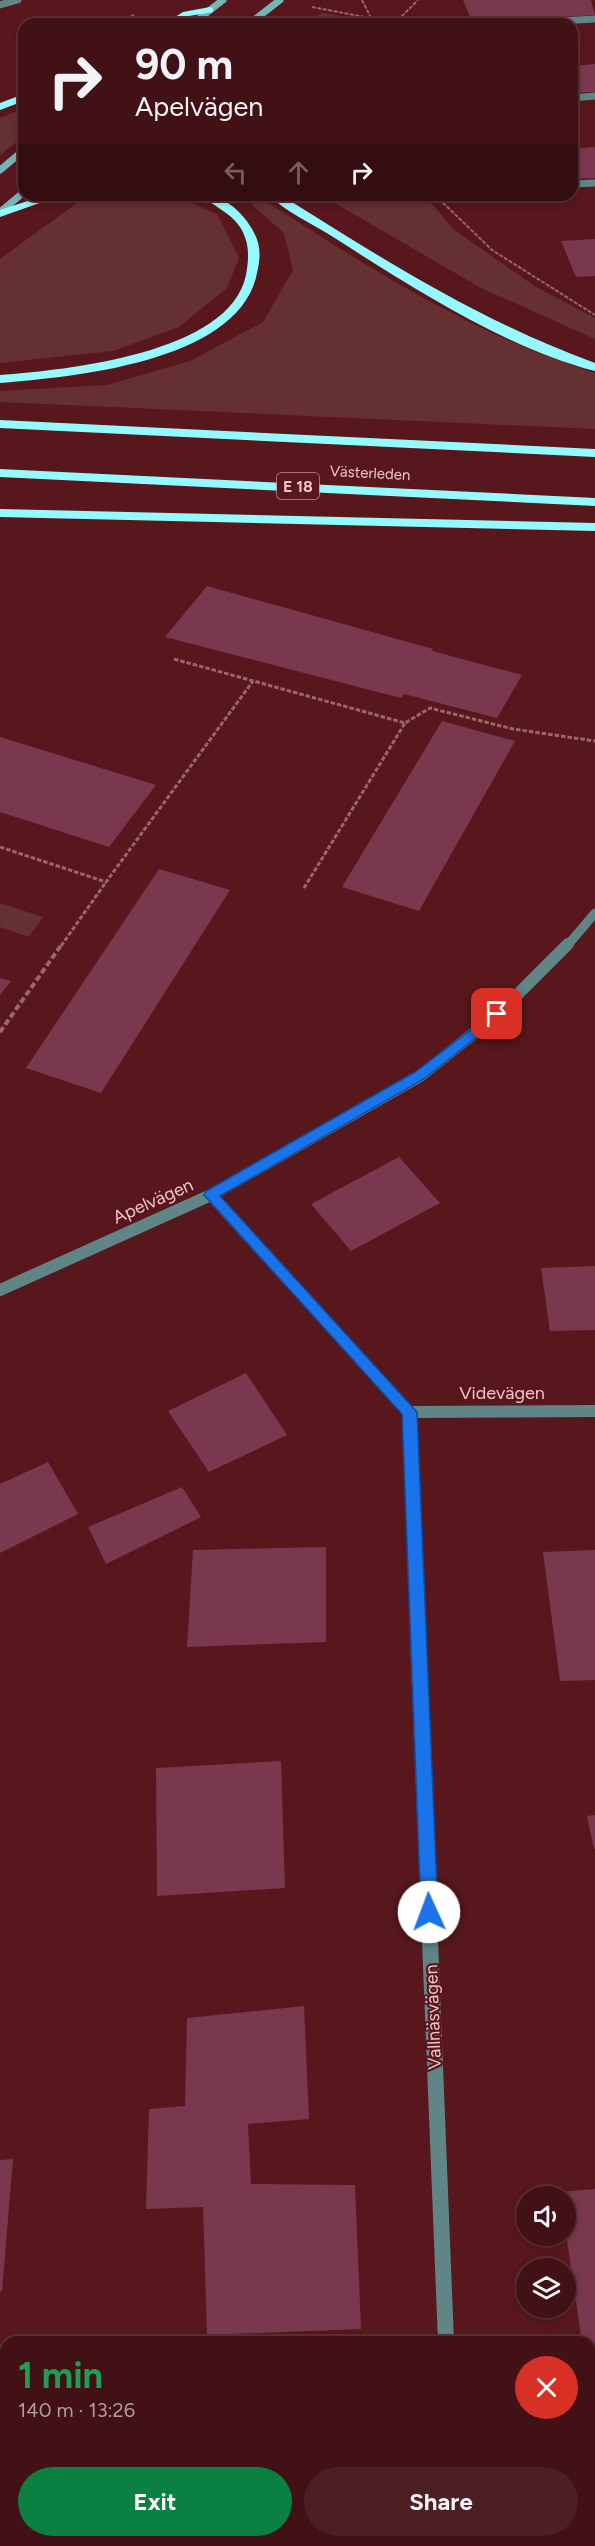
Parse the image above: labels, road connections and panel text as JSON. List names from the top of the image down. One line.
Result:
{"streets":{"highway":["Västerleden","E 18"],"street":["Apelvägen","Videvägen","Vallnäsvägen"]},"crossings":[["Videvägen","Vallnäsvägen"]],"page":{"turn":["90 m","Apelvägen"],"heading":["1 min","140 m · 13:26"],"buttons":["Exit","Share"]}}
